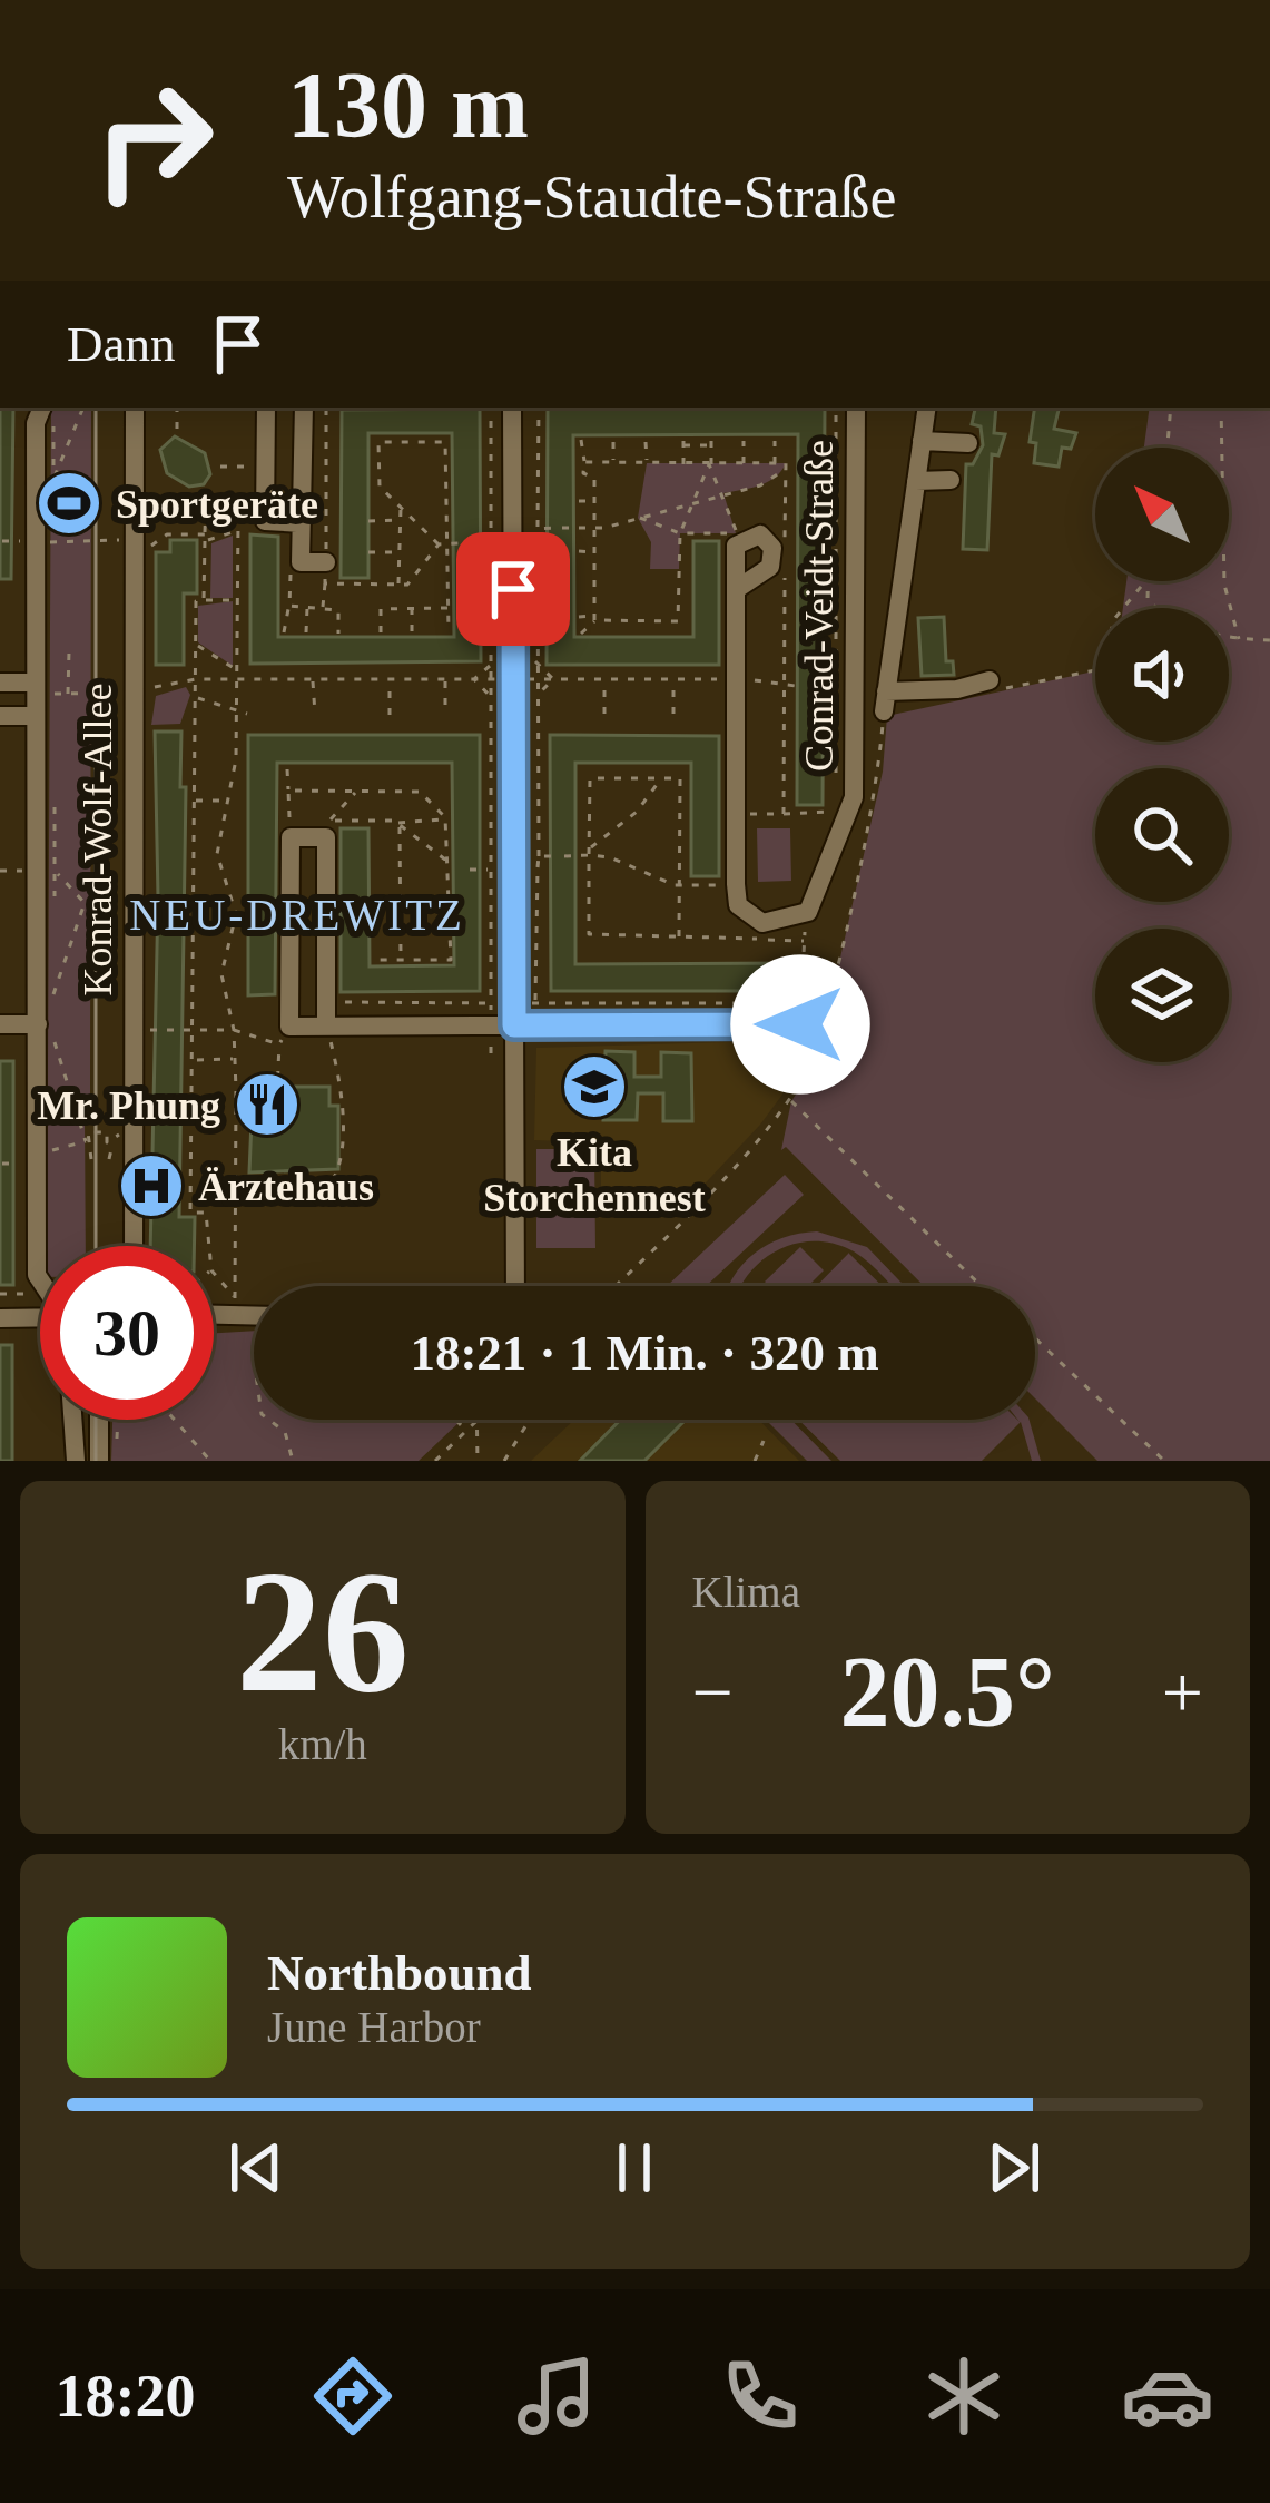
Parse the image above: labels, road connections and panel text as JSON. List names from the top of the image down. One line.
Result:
{"streets":{"street":["Conrad-Veidt-Straße","Konrad-Wolf-Allee"]},"districts":["NEU-DREWITZ"],"places":{"sports":["Sportgeräte"],"school or university":["Kita Storchennest"],"restaurant":["Mr. Phung"],"hospital":["Ärztehaus"]},"north":"top left","page":{"turn":["130 m","Wolfgang-Staudte-Straße"],"then":"Dann","limit":"30","trip":"18:21 · 1 Min. · 320 m","tile":[["26","km/h"],"Klima"],"heat":["−","20.5°","+"],"song":["Northbound","June Harbor"],"tabs":"18:20"}}
